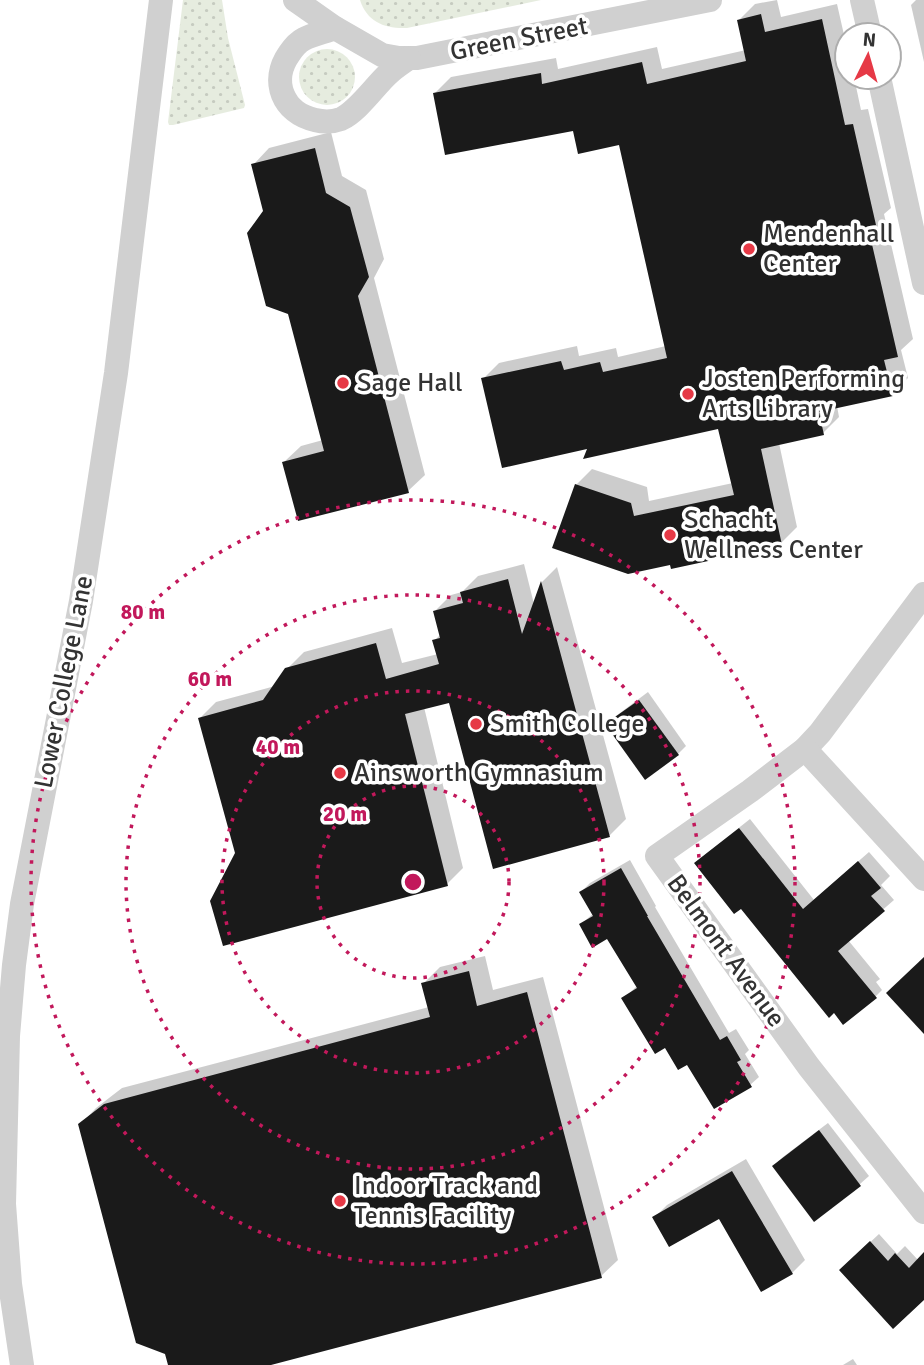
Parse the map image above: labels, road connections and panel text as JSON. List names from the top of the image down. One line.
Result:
{"streets":{"street":["Green Street","Lower College Lane","Belmont Avenue"]},"places":["Mendenhall Center","Sage Hall","Josten Performing Arts Library","Schacht Wellness Center","Smith College","Ainsworth Gymnasium","Indoor Track and Tennis Facility"],"north":"top","rings":["80 m","60 m","40 m","20 m"]}
